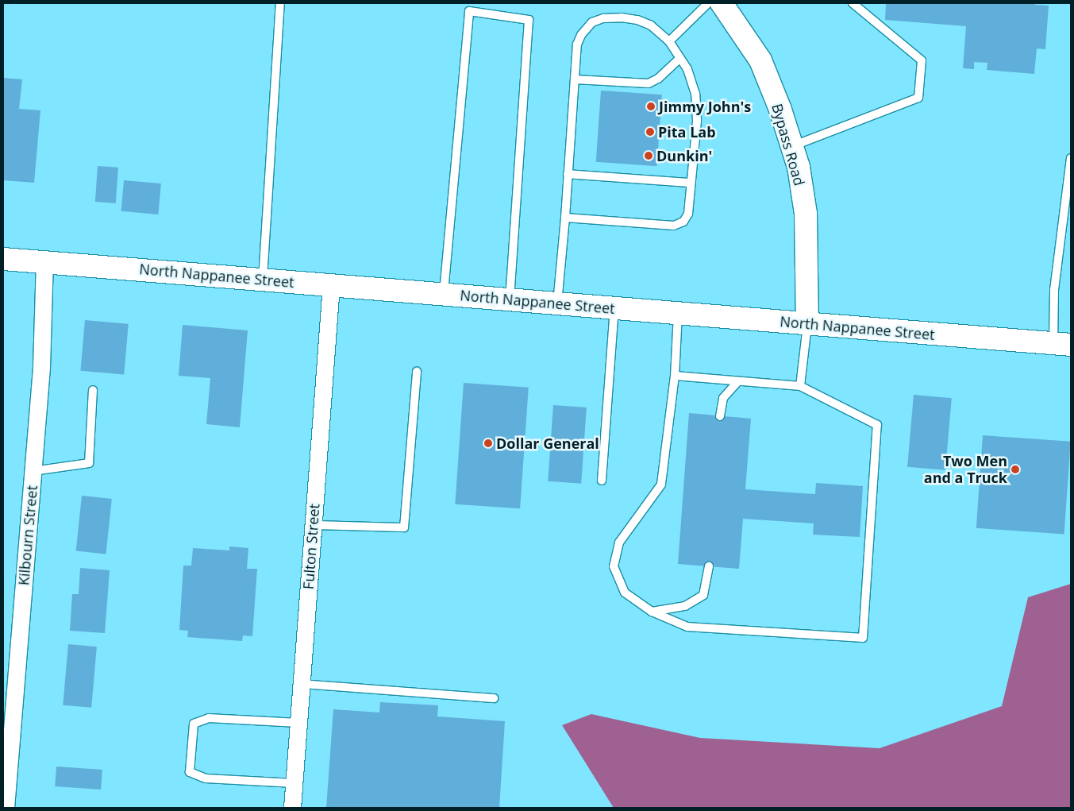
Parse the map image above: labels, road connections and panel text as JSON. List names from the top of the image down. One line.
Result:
{"streets":{"main road":["Bypass Road","North Nappanee Street"],"street":["Kilbourn Street","Fulton Street"]},"crossings":[["Bypass Road","North Nappanee Street"],["North Nappanee Street","Kilbourn Street"],["North Nappanee Street","Fulton Street"]],"places":["Jimmy John's","Pita Lab","Dunkin'","Dollar General","Two Men and a Truck"]}
